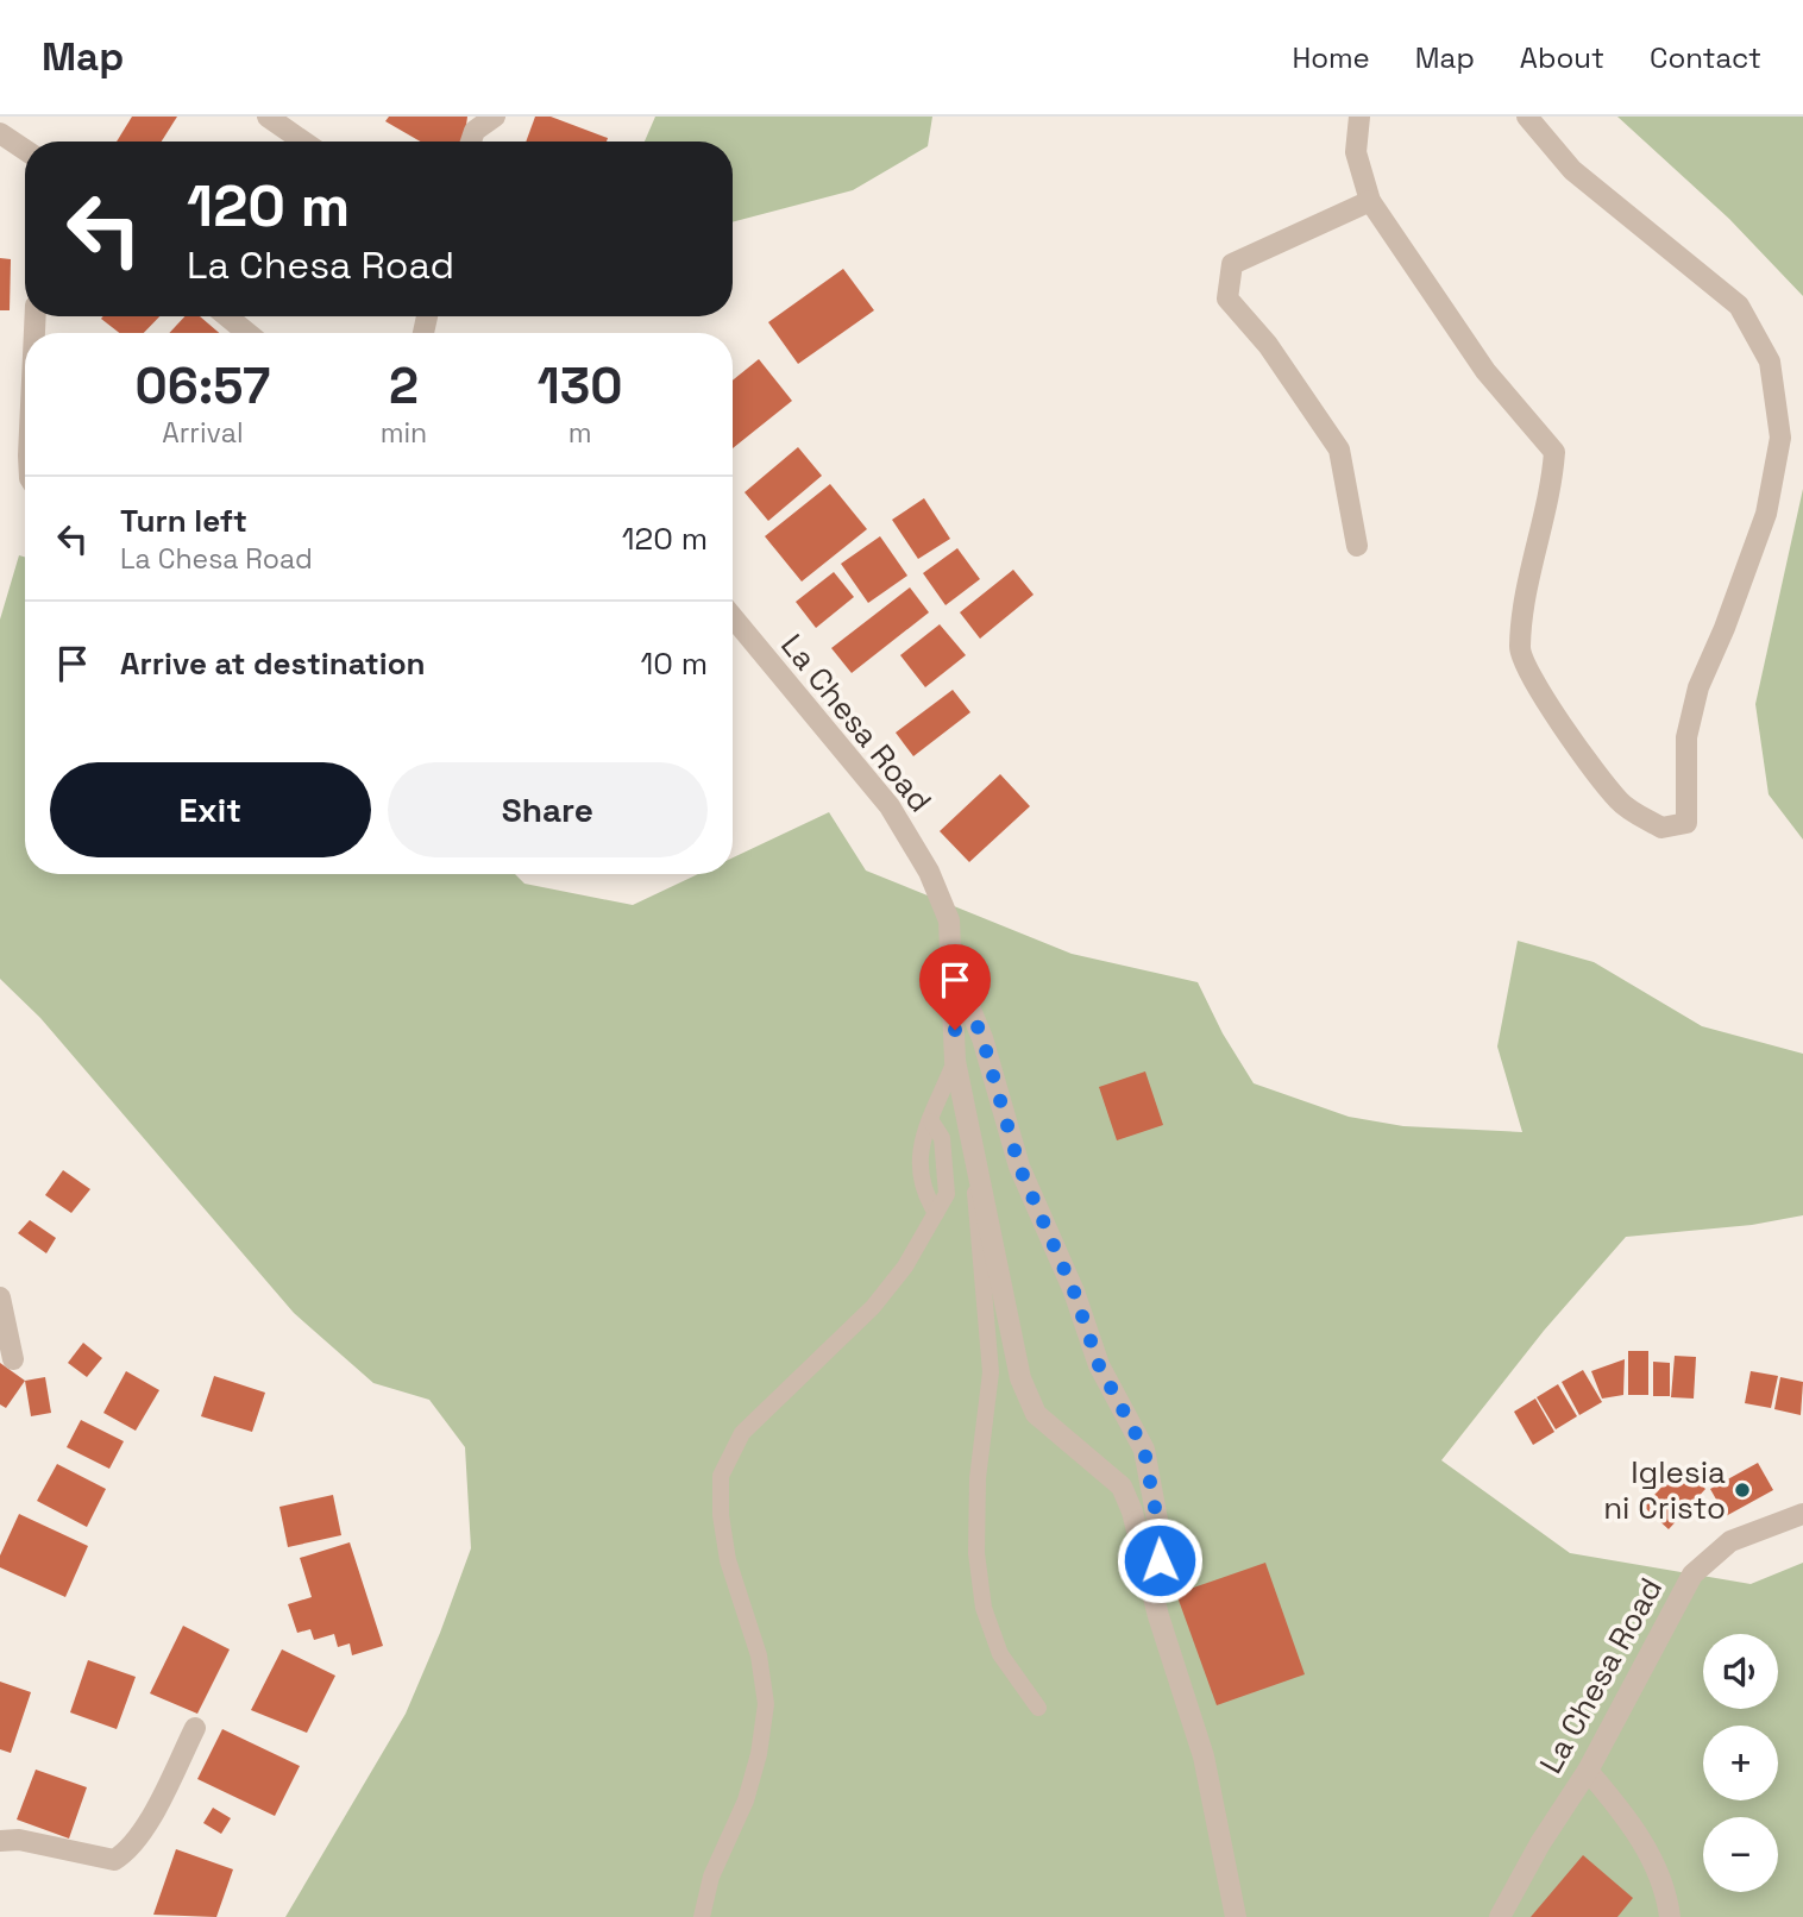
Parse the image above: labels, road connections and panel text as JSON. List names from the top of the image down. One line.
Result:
{"streets":{"street":["La Chesa Road"]},"places":["Iglesia ni Cristo"],"page":{"header":"Map","nav":["Home","Map","About","Contact"],"turn":["120 m","La Chesa Road"],"eta":["06:57","Arrival","2","min","130","m"],"list":[{"name":"Turn left","note":"La Chesa Road","value":"120 m"},{"name":"Arrive at destination","value":"10 m"}],"buttons":["Exit","Share"],"map_buttons":["+","−"]}}
